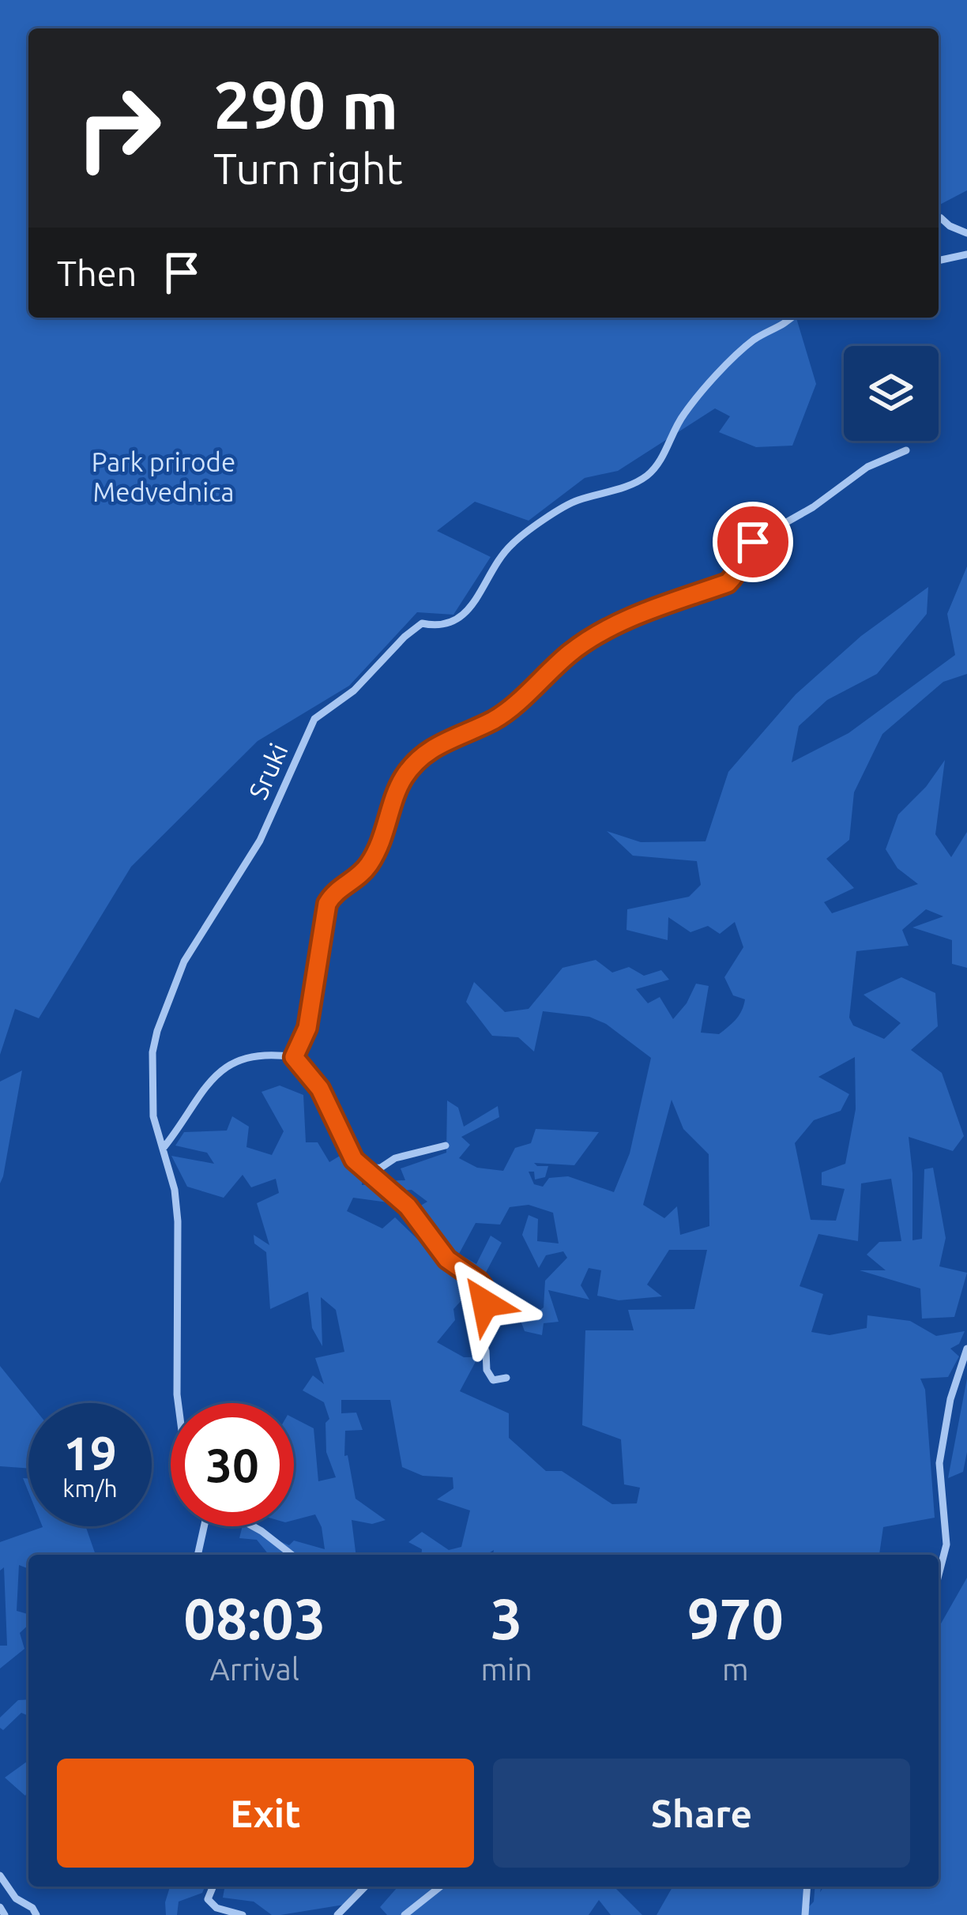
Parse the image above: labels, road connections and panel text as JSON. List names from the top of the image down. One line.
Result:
{"streets":{"street":["Sruki"]},"parks":["Park prirode Medvednica"],"page":{"turn":["290 m","Turn right"],"then":"Then","speed":"19 km/h","limit":"30","eta":["08:03","Arrival","3","min","970","m"],"buttons":["Exit","Share"]}}
